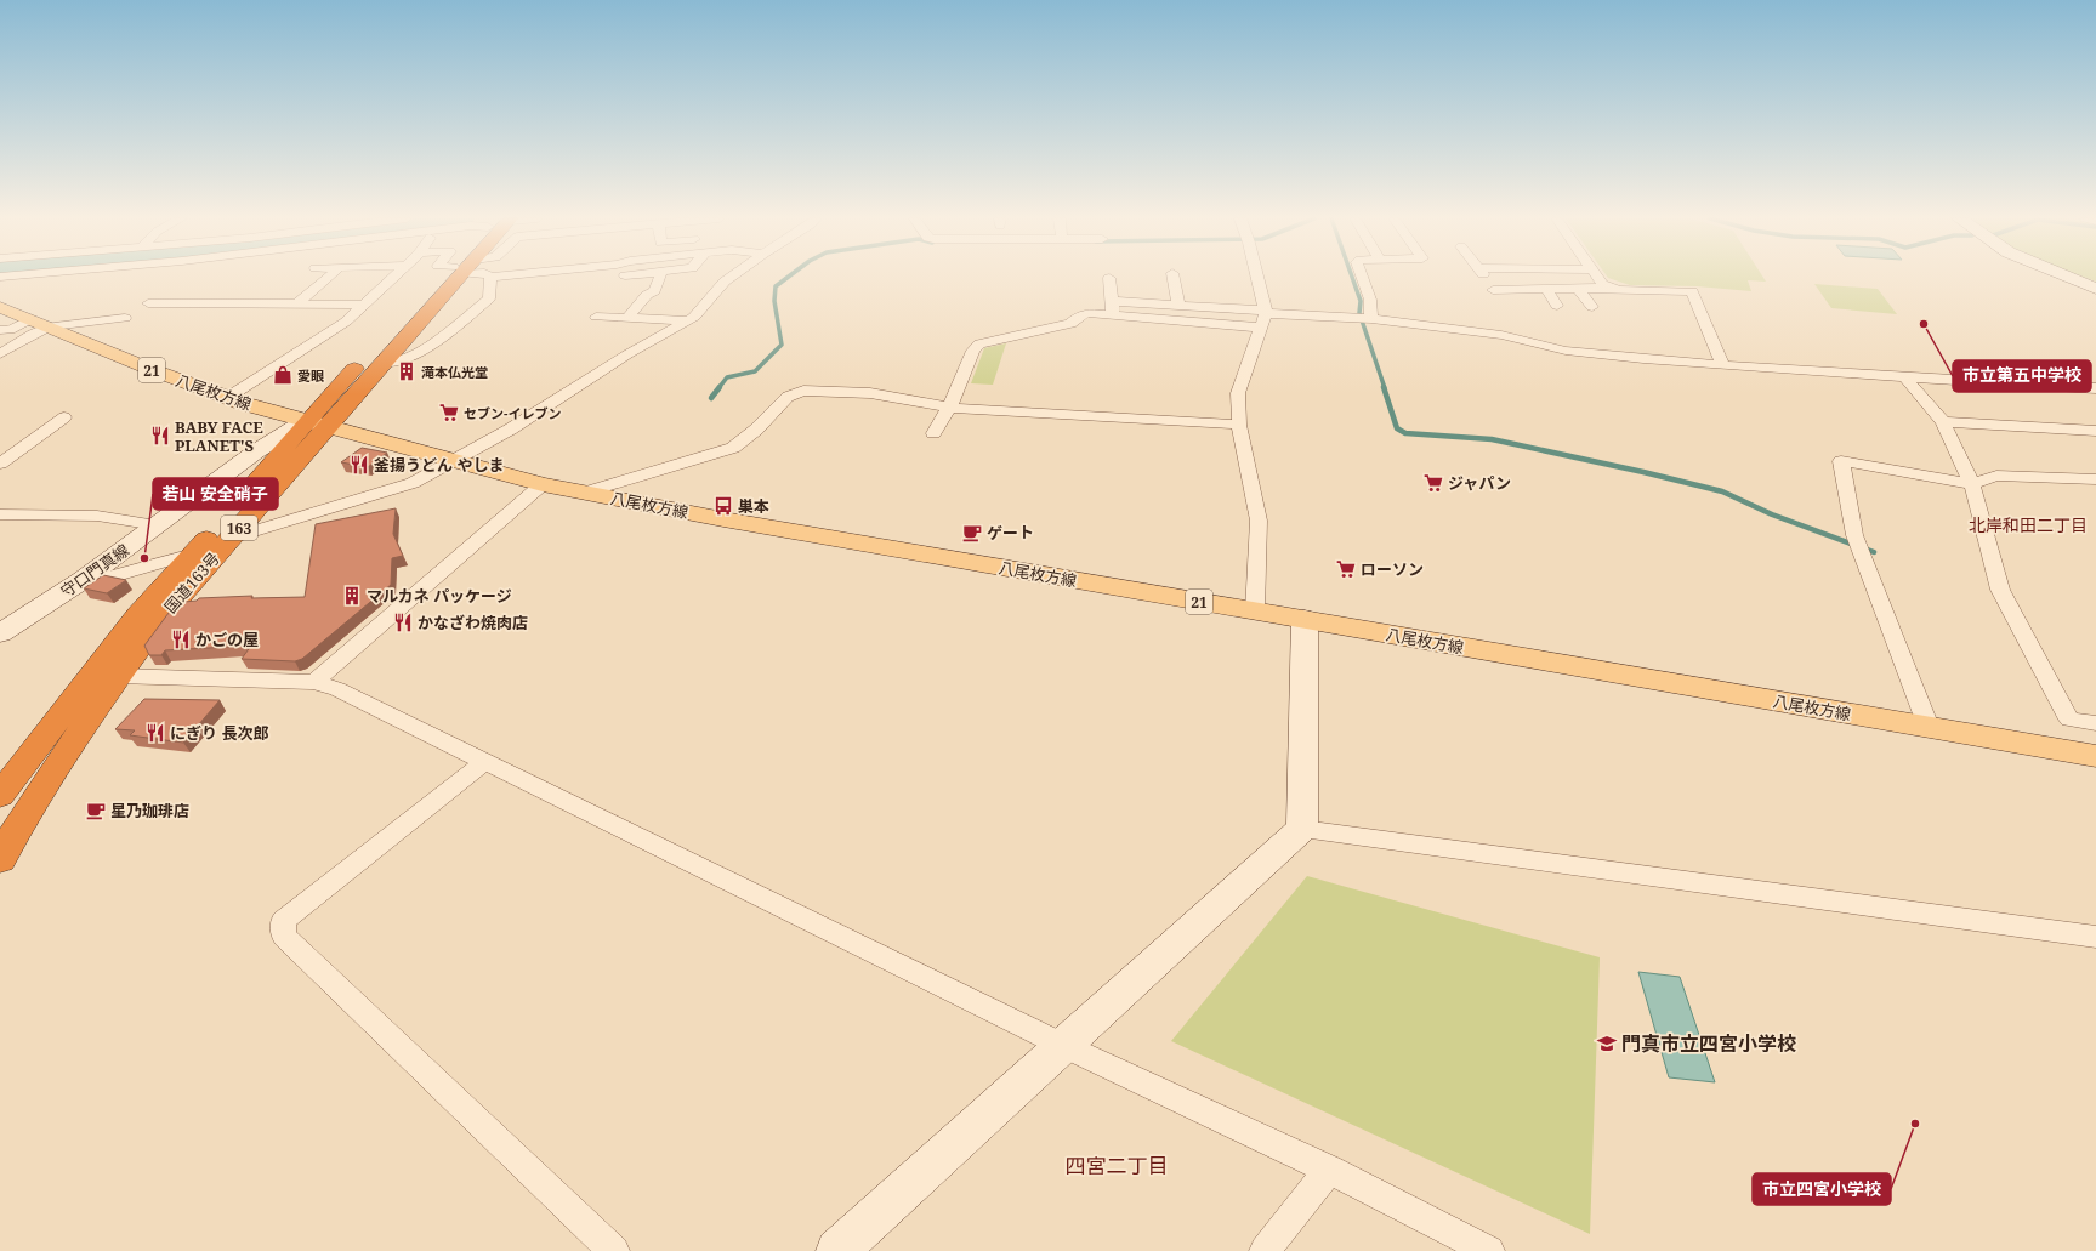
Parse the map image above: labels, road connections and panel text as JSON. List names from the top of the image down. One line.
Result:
{"streets":{"highway":["163","国道163号"],"main road":["21","八尾枚方線"],"street":["守口門真線"]},"crossings":[["八尾枚方線","守口門真線"],["八尾枚方線","国道163号"],["守口門真線","国道163号"]],"districts":["北岸和田二丁目","四宮二丁目"],"places":{"other":["市立第五中学校","若山 安全硝子","市立四宮小学校"],"building":["滝本仏光堂","マルカネ パッケージ"],"shop":["愛眼"],"supermarket":["セブン-イレブン","ジャパン","ローソン"],"restaurant":["BABY FACE PLANET'S","釜揚うどん やしま","かなざわ焼肉店","かごの屋","にぎり 長次郎"],"bus stop":["巣本"],"cafe":["ゲート","星乃珈琲店"],"school or university":["門真市立四宮小学校"]}}
